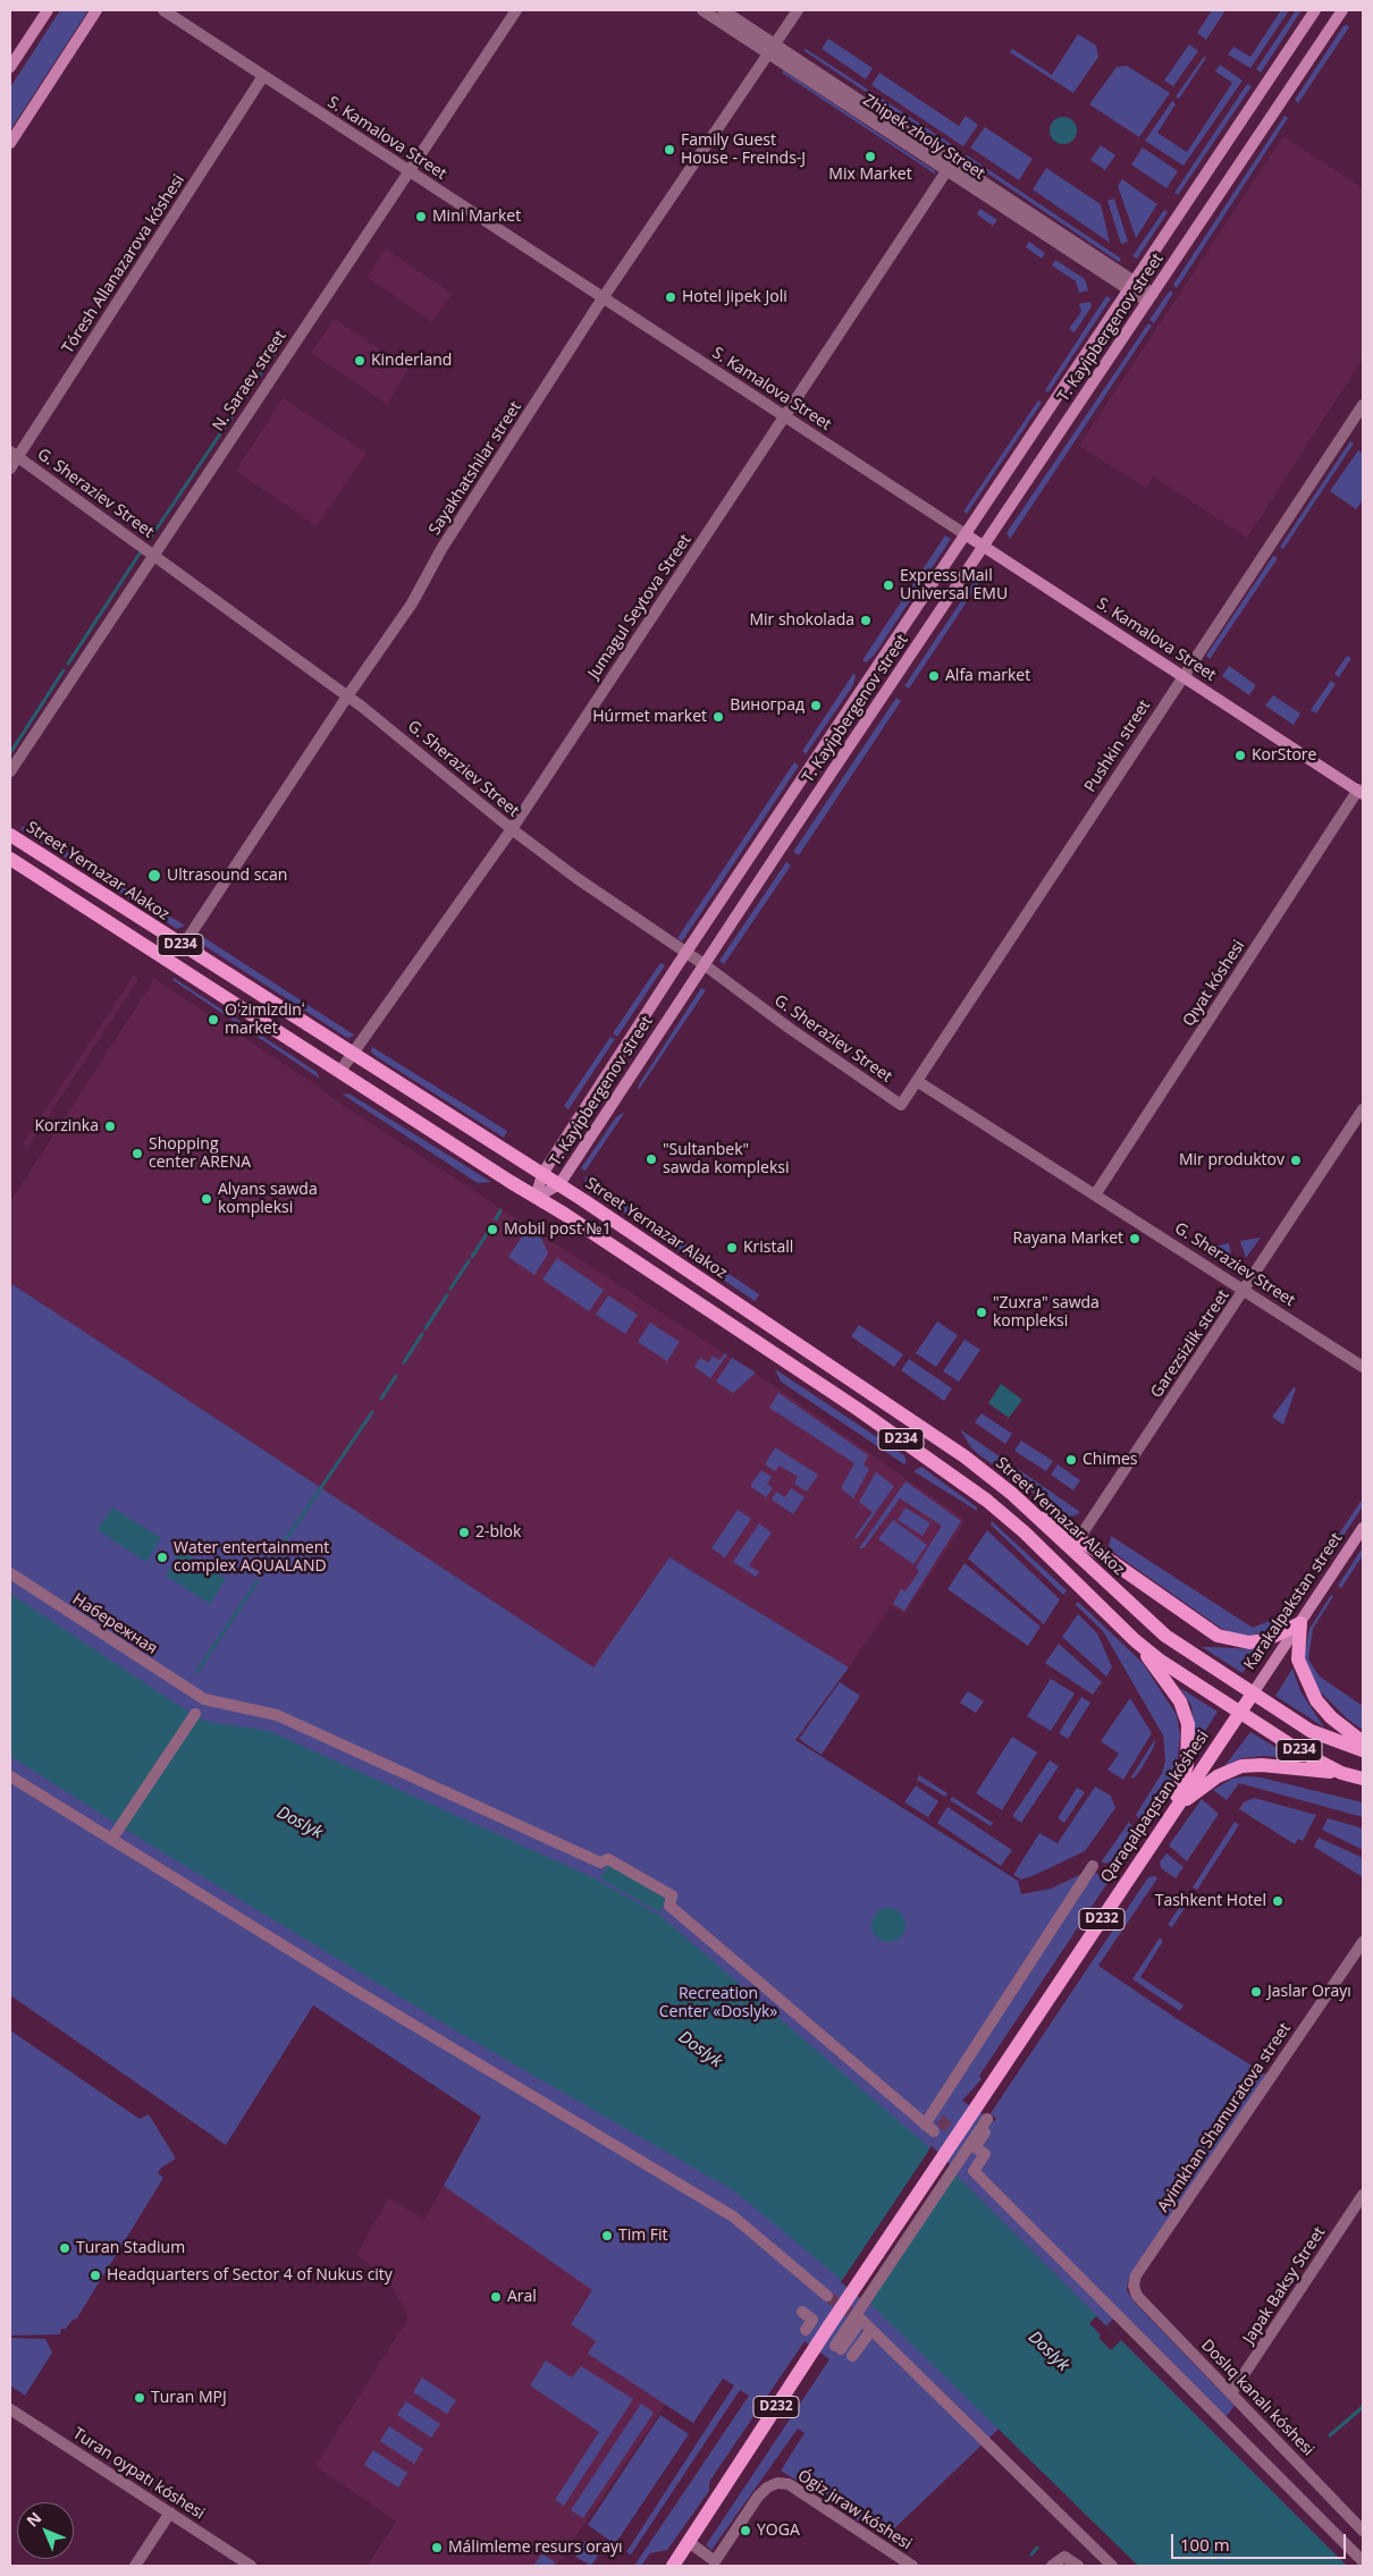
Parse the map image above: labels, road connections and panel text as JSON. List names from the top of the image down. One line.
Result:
{"streets":{"main road":["S. Kamalova Street","T. Kayipbergenov street","Street Yernazar Alakoz","D234","Karakalpakstan street","Qaraqalpaqstan kóshesi","D232"],"street":["Zhipek zholy Street","Tóresh Allanazarova kóshesi","N. Saraev street","Sayakhatshilar street","G. Sheraziev Street","Jumagul Seytova Street","Pushkin street","Qıyat kóshesi","Garezsizlik street","Набережная","Ayimkhan Shamuratova street","Japak Baksy Street","Doslıq kanalı kóshesi","Turan oypatı kóshesi","Ógiz jıraw kóshesi"]},"crossings":[["Zhipek zholy Street","T. Kayipbergenov street"],["Zhipek zholy Street","Sayakhatshilar street"],["Zhipek zholy Street","Jumagul Seytova Street"],["S. Kamalova Street","Tóresh Allanazarova kóshesi"],["S. Kamalova Street","T. Kayipbergenov street"],["S. Kamalova Street","N. Saraev street"],["S. Kamalova Street","Sayakhatshilar street"],["S. Kamalova Street","Jumagul Seytova Street"],["S. Kamalova Street","Pushkin street"],["S. Kamalova Street","Qıyat kóshesi"],["Tóresh Allanazarova kóshesi","G. Sheraziev Street"],["T. Kayipbergenov street","G. Sheraziev Street"],["T. Kayipbergenov street","Street Yernazar Alakoz"],["T. Kayipbergenov street","D234"],["N. Saraev street","G. Sheraziev Street"],["Sayakhatshilar street","G. Sheraziev Street"],["Sayakhatshilar street","Street Yernazar Alakoz"],["G. Sheraziev Street","Jumagul Seytova Street"],["G. Sheraziev Street","Pushkin street"],["G. Sheraziev Street","Qıyat kóshesi"],["G. Sheraziev Street","Garezsizlik street"],["Jumagul Seytova Street","Street Yernazar Alakoz"],["Jumagul Seytova Street","D234"],["Street Yernazar Alakoz","D234"],["Street Yernazar Alakoz","Karakalpakstan street"],["Street Yernazar Alakoz","Qaraqalpaqstan kóshesi"],["D234","Karakalpakstan street"],["D234","Qaraqalpaqstan kóshesi"],["Karakalpakstan street","Qaraqalpaqstan kóshesi"],["Qaraqalpaqstan kóshesi","D232"],["Qaraqalpaqstan kóshesi","Ógiz jıraw kóshesi"],["D232","Ógiz jıraw kóshesi"],["Ayimkhan Shamuratova street","Doslıq kanalı kóshesi"],["Japak Baksy Street","Doslıq kanalı kóshesi"]],"water":["Doslyk"],"parks":["Recreation Center «Doslyk»"],"places":["Family Guest House - Freinds-J","Mix Market","Mini Market","Hotel Jipek Joli","Kinderland","Express Mail Universal EMU","Mir shokolada","Alfa market","Виноград","Húrmet market","KorStore","Ultrasound scan","Oʻzimizdinʻ market","Korzinka","Shopping center ARENA","\"Sultanbek\" sawda kompleksi","Mir produktov","Alyans sawda kompleksi","Mobil post №1","Rayana Market","Kristall","\"Zuxra\" sawda kompleksi","Chimes","2-blok","Water entertainment complex AQUALAND","Tashkent Hotel","Jaslar Orayı","Tim Fit","Turan Stadium","Headquarters of Sector 4 of Nukus city","Aral","Turan MPJ","YOGA","Málimleme resurs orayı"],"scale_bar":"100 m","north":"top left"}
